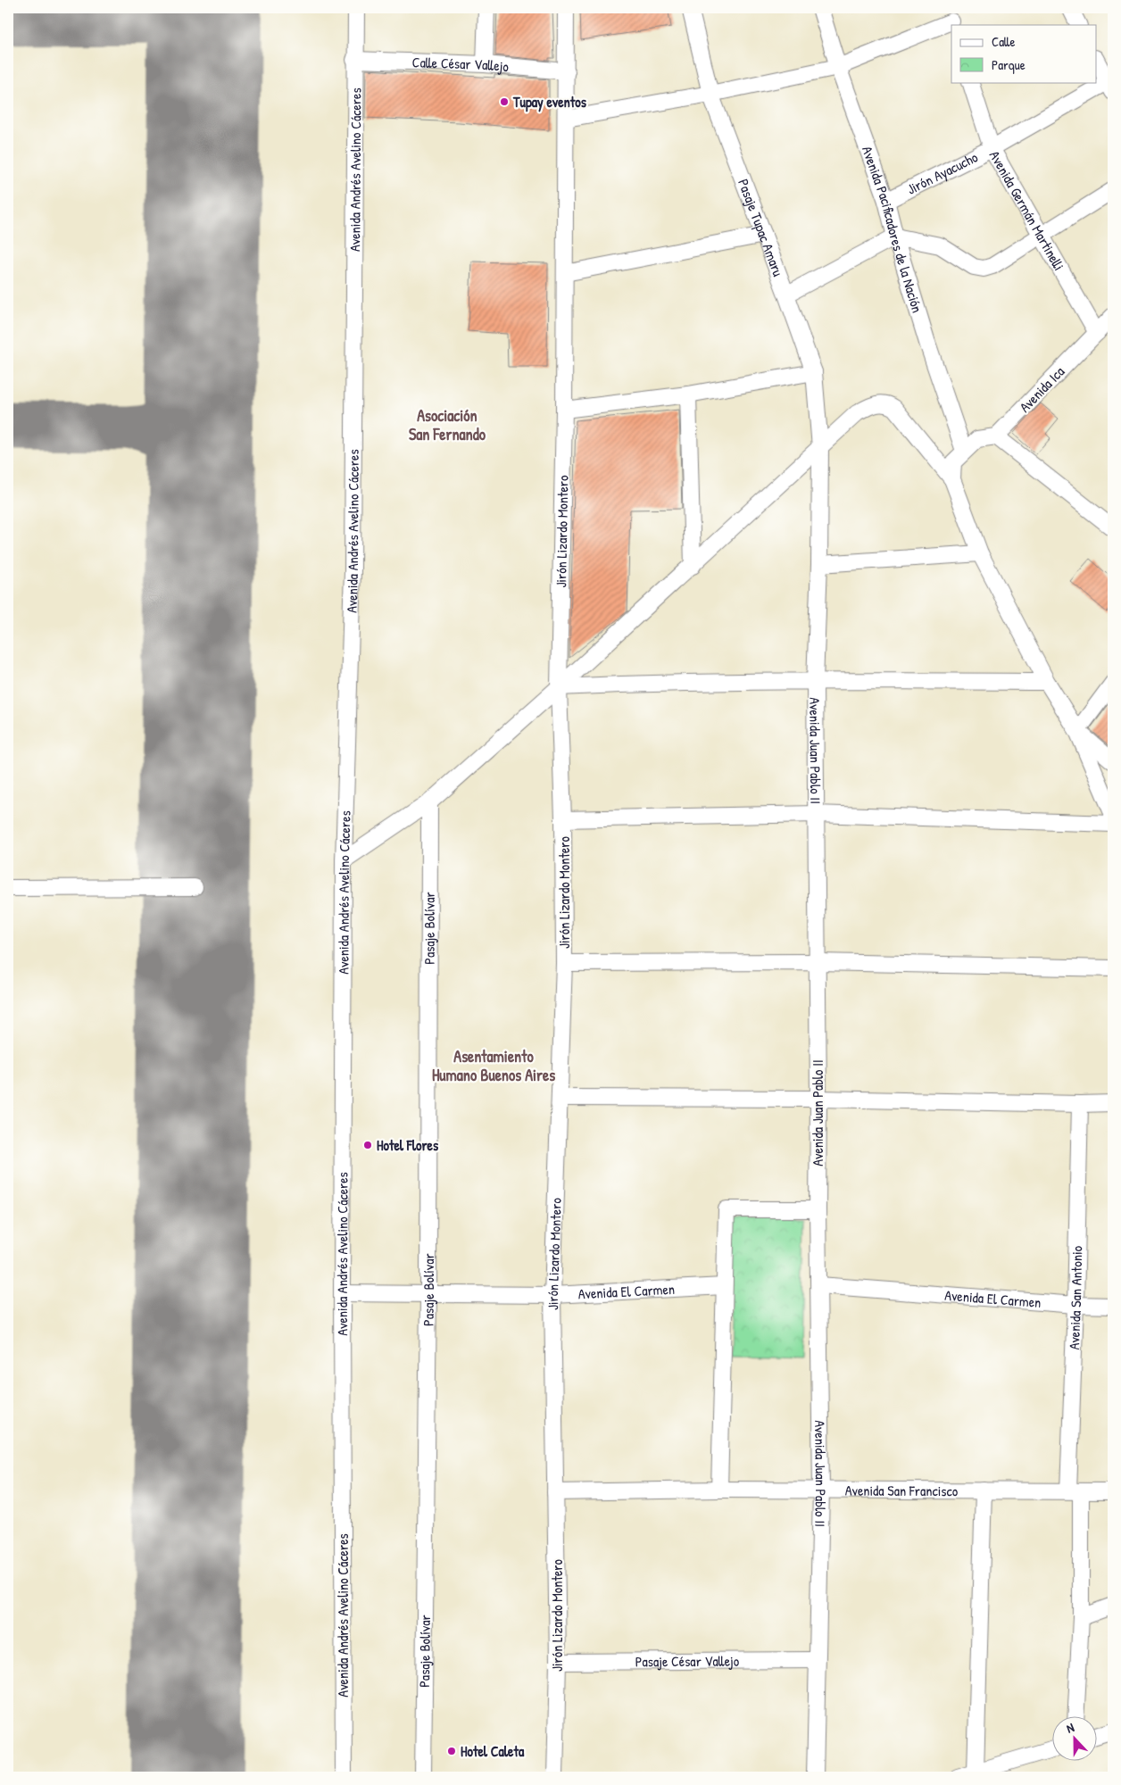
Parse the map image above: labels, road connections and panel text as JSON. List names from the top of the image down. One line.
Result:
{"streets":{"street":["Calle César Vallejo","Avenida Andrés Avelino Cáceres","Jirón Ayacucho","Avenida Germán Martinelli","Pasaje Tupac Amaru","Avenida Pacificadores de la Nación","Avenida Ica","Jirón Lizardo Montero","Avenida Juan Pablo II","Pasaje Bolívar","Avenida El Carmen","Avenida San Antonio","Avenida San Francisco","Pasaje César Vallejo"]},"crossings":[["Calle César Vallejo","Avenida Andrés Avelino Cáceres"],["Calle César Vallejo","Jirón Lizardo Montero"],["Avenida Andrés Avelino Cáceres","Avenida El Carmen"],["Jirón Ayacucho","Avenida Germán Martinelli"],["Jirón Ayacucho","Avenida Pacificadores de la Nación"],["Avenida Germán Martinelli","Avenida Ica"],["Pasaje Tupac Amaru","Avenida Juan Pablo II"],["Jirón Lizardo Montero","Avenida El Carmen"],["Jirón Lizardo Montero","Avenida San Francisco"],["Jirón Lizardo Montero","Pasaje César Vallejo"],["Avenida Juan Pablo II","Avenida El Carmen"],["Avenida Juan Pablo II","Avenida San Francisco"],["Avenida Juan Pablo II","Pasaje César Vallejo"],["Pasaje Bolívar","Avenida El Carmen"],["Avenida El Carmen","Avenida San Antonio"],["Avenida San Antonio","Avenida San Francisco"]],"districts":["Asociación San Fernando","Asentamiento Humano Buenos Aires"],"places":["Tupay eventos","Hotel Flores","Hotel Caleta"],"legend":["Calle","Parque"],"north":"top"}
